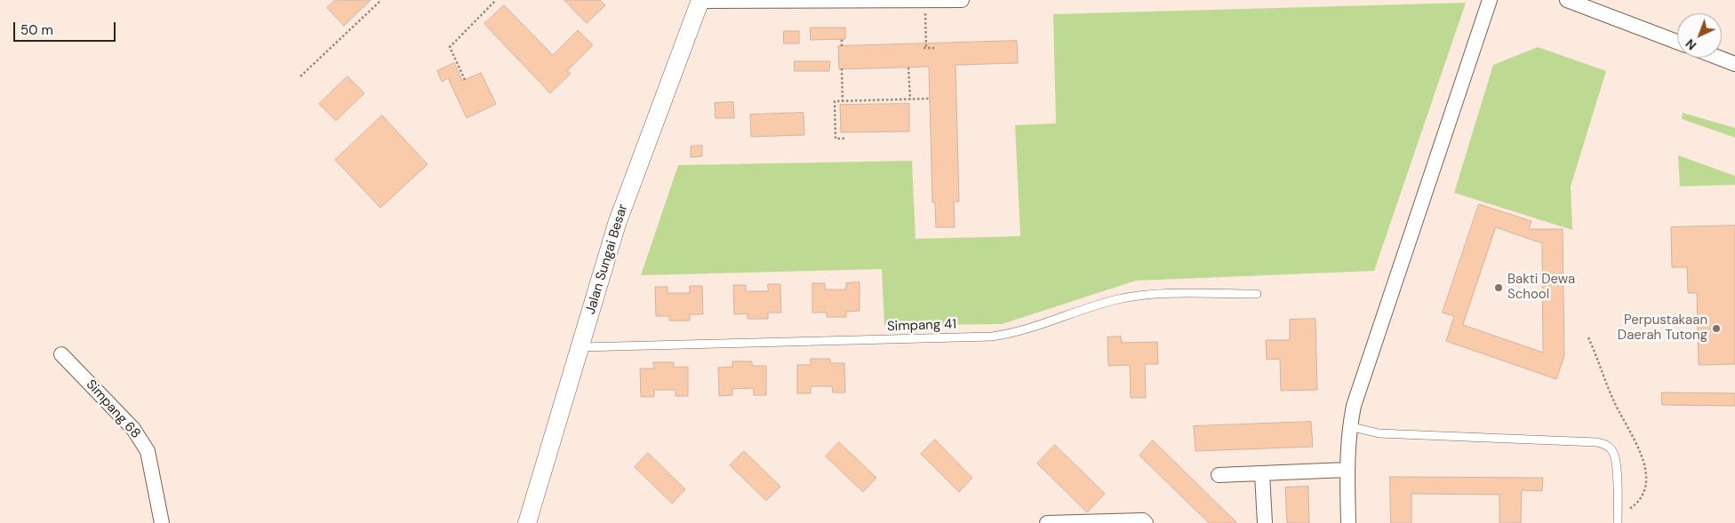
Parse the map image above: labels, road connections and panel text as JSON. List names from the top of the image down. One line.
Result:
{"streets":{"street":["Jalan Sungai Besar","Simpang 68"],"lane":["Simpang 41"]},"crossings":[["Jalan Sungai Besar","Simpang 41"]],"places":["Bakti Dewa School","Perpustakaan Daerah Tutong"],"scale_bar":"50 m","north":"bottom left"}
